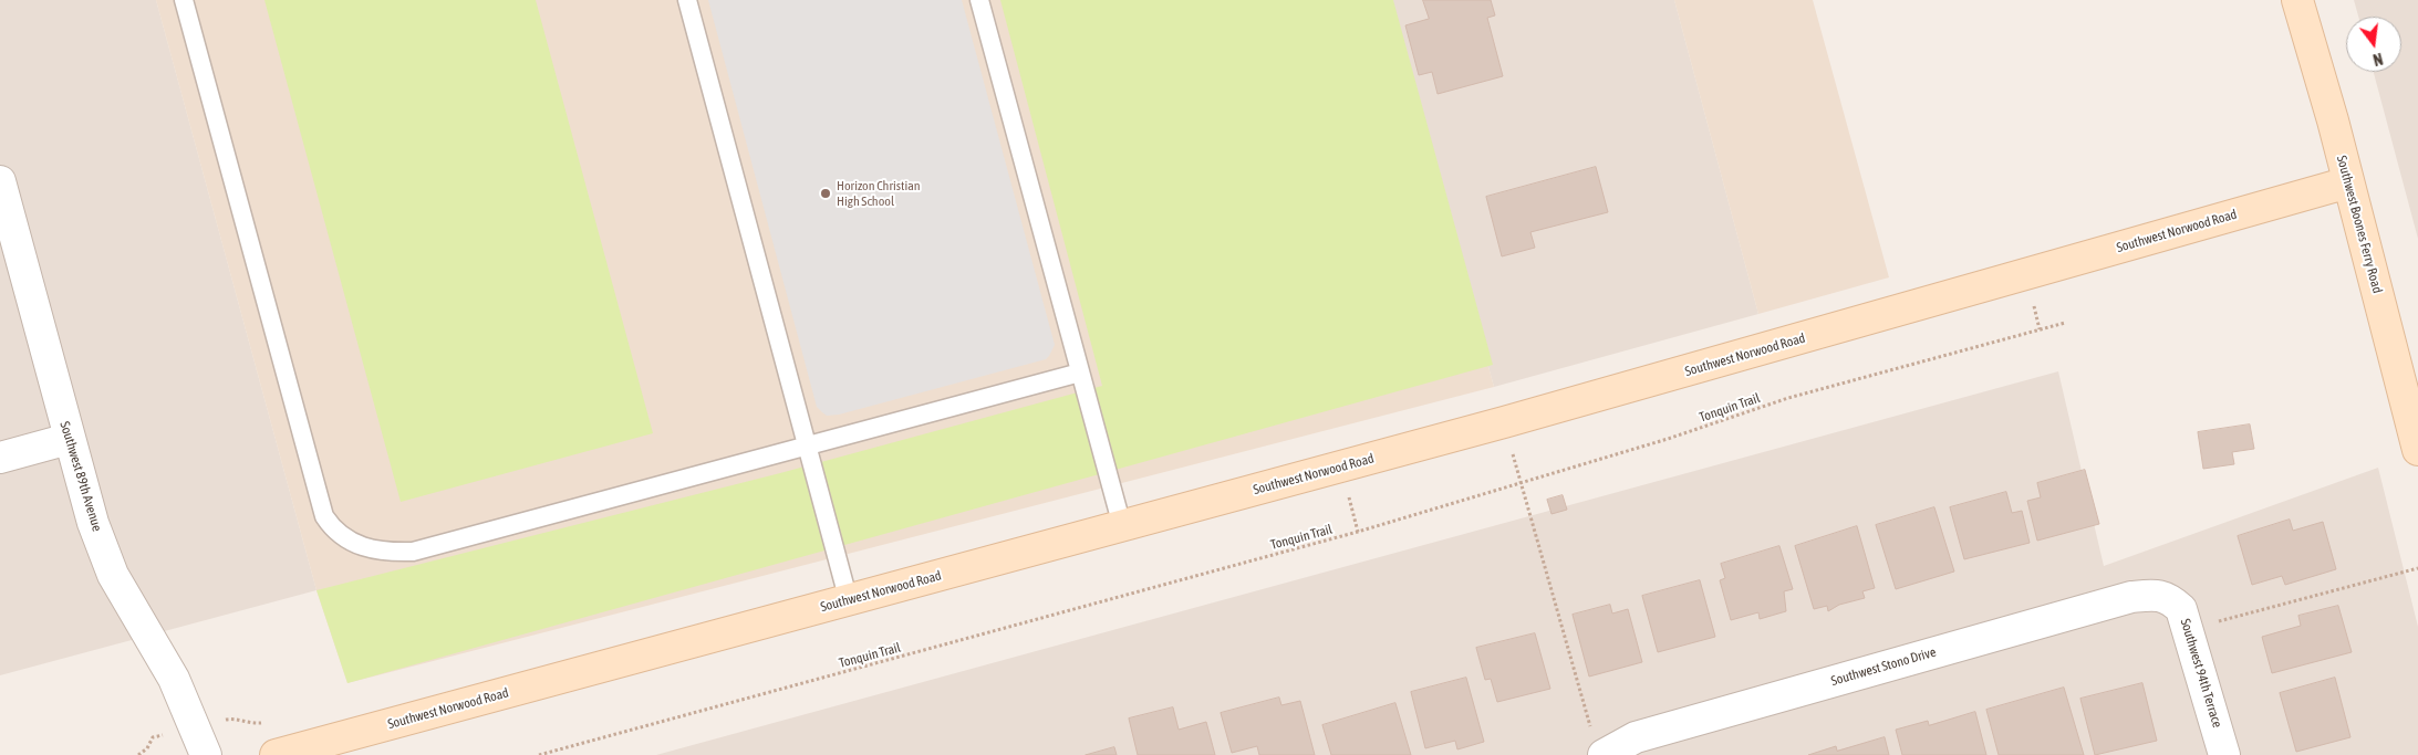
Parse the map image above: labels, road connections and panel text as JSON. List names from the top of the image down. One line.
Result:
{"streets":{"street":["Southwest Boones Ferry Road","Southwest Norwood Road","Southwest 89th Avenue","Southwest Stono Drive","Southwest 94th Terrace"],"path":["Tonquin Trail"]},"crossings":[["Southwest Boones Ferry Road","Southwest Norwood Road"],["Southwest Stono Drive","Southwest 94th Terrace"]],"places":["Horizon Christian High School"],"north":"bottom"}
